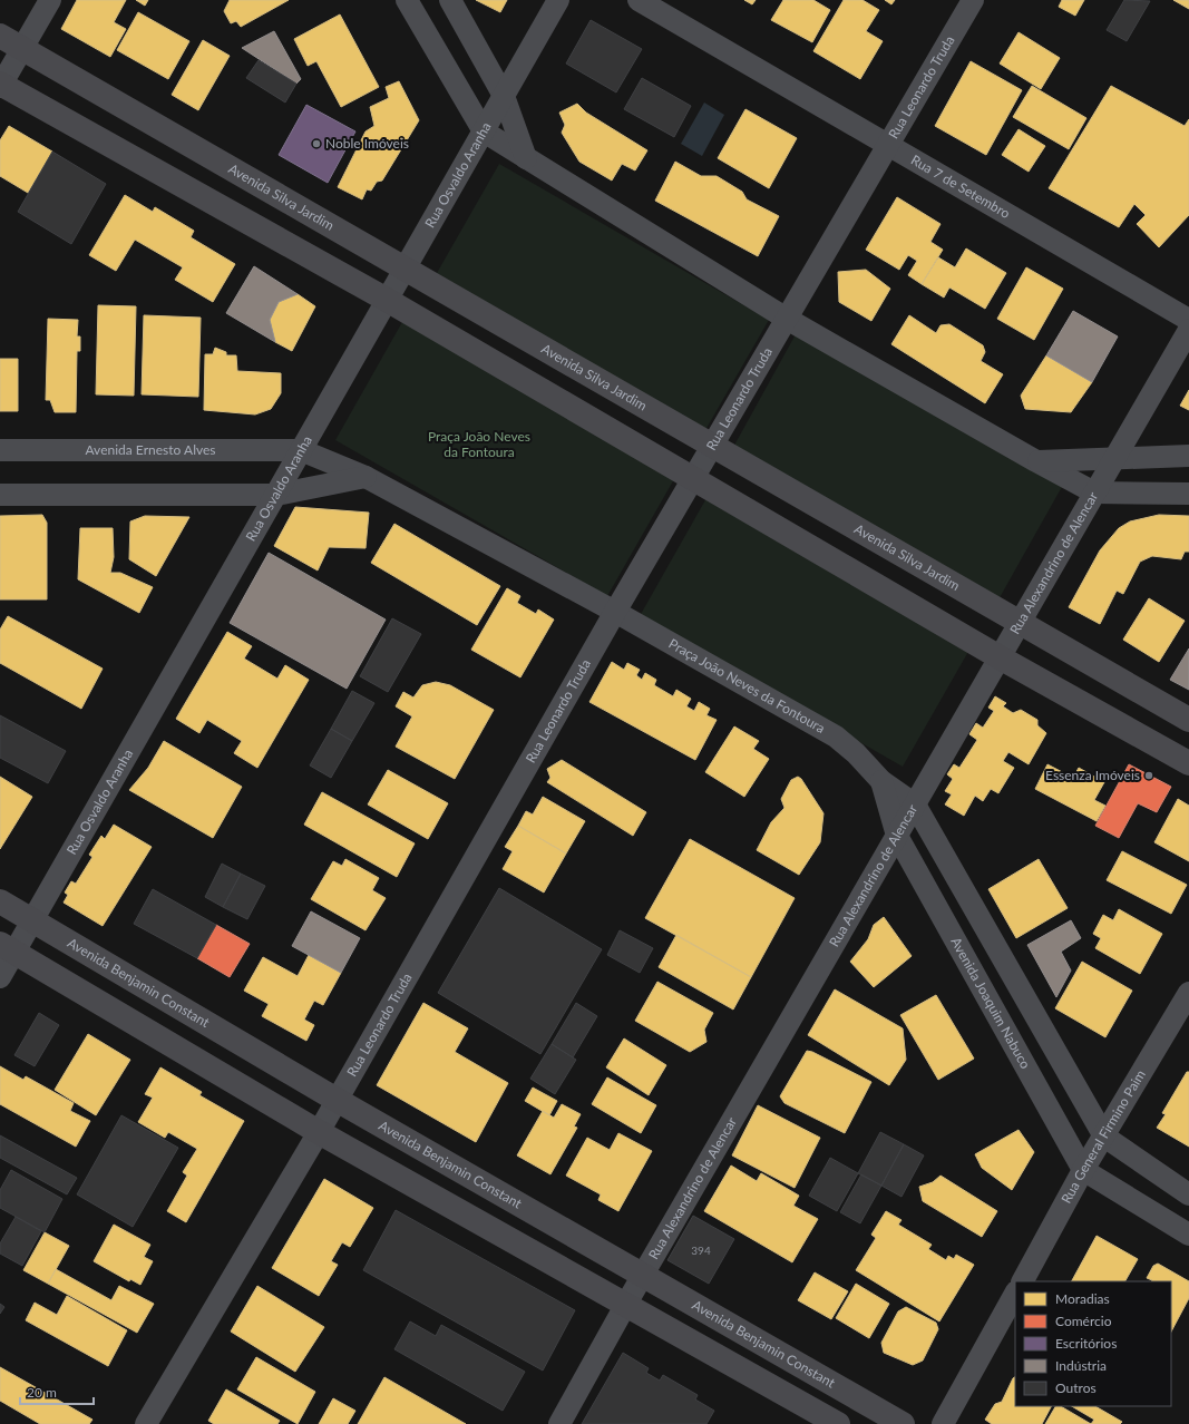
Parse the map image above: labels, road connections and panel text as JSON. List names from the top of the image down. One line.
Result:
{"streets":{"street":["Rua Leonardo Truda","Rua Osvaldo Aranha","Rua 7 de Setembro","Avenida Silva Jardim","Avenida Ernesto Alves","Rua Alexandrino de Alencar","Praça João Neves da Fontoura","Avenida Benjamin Constant","Avenida Joaquim Nabuco","Rua General Firmino Paim"]},"crossings":[["Rua Leonardo Truda","Rua 7 de Setembro"],["Rua Leonardo Truda","Avenida Silva Jardim"],["Rua Leonardo Truda","Praça João Neves da Fontoura"],["Rua Leonardo Truda","Avenida Benjamin Constant"],["Rua Osvaldo Aranha","Avenida Silva Jardim"],["Rua Osvaldo Aranha","Avenida Ernesto Alves"],["Rua Osvaldo Aranha","Praça João Neves da Fontoura"],["Rua Osvaldo Aranha","Avenida Benjamin Constant"],["Avenida Silva Jardim","Rua Alexandrino de Alencar"],["Avenida Ernesto Alves","Praça João Neves da Fontoura"],["Rua Alexandrino de Alencar","Praça João Neves da Fontoura"],["Rua Alexandrino de Alencar","Avenida Benjamin Constant"],["Rua Alexandrino de Alencar","Avenida Joaquim Nabuco"],["Praça João Neves da Fontoura","Avenida Joaquim Nabuco"],["Avenida Joaquim Nabuco","Rua General Firmino Paim"]],"parks":["Praça João Neves da Fontoura"],"places":["Noble Imóveis","Essenza Imóveis"],"house_numbers":["394"],"legend":["Moradias","Comércio","Escritórios","Indústria","Outros"],"scale_bar":"20 m"}
